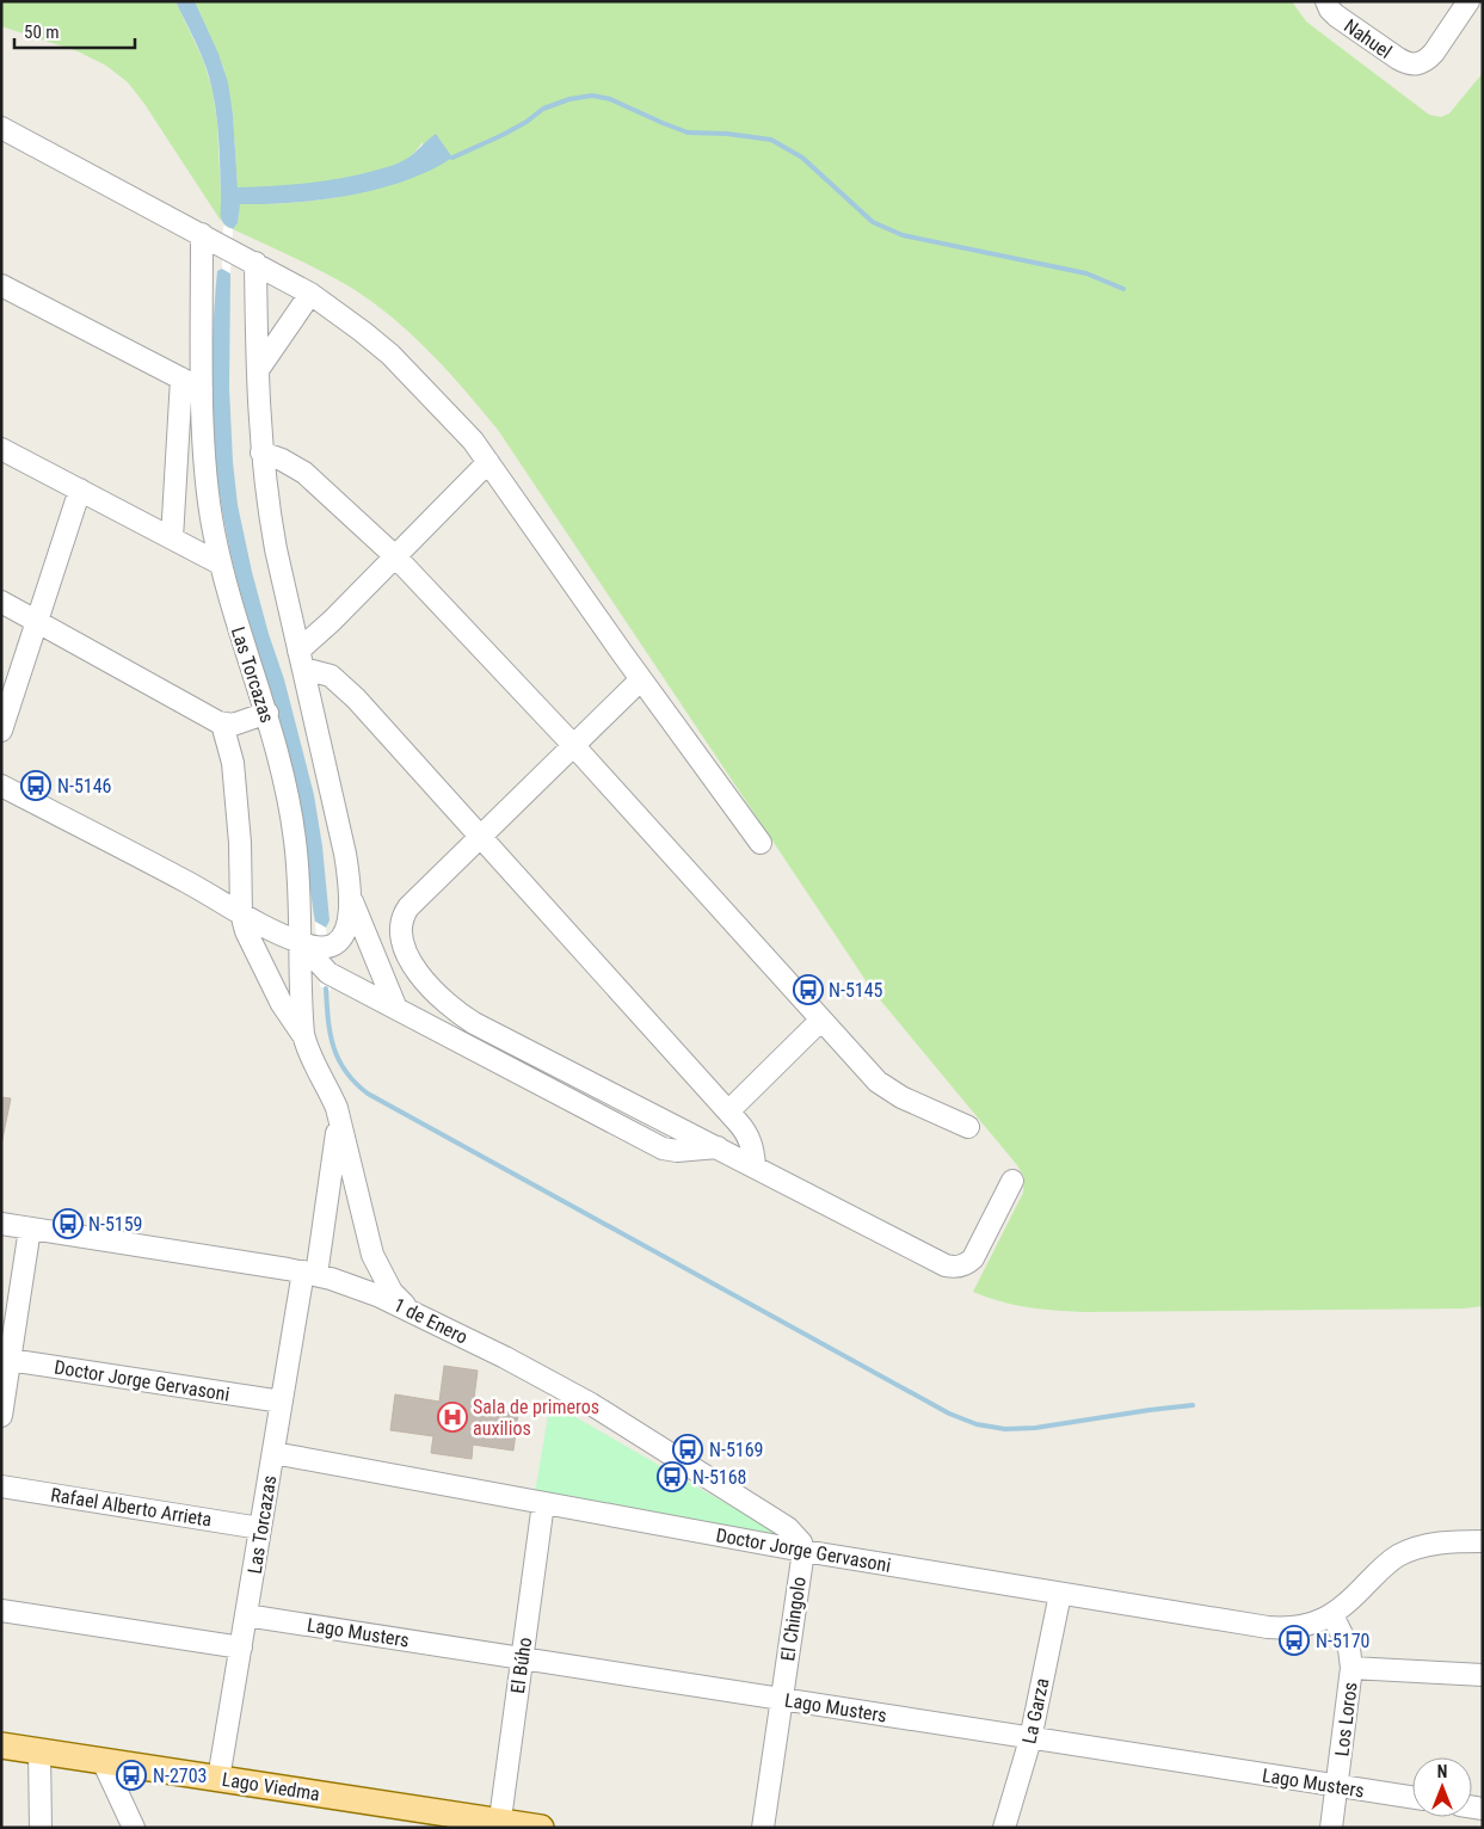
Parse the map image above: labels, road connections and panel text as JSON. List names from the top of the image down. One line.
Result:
{"streets":{"main road":["Lago Viedma"],"street":["Nahuel","Las Torcazas","1 de Enero","Doctor Jorge Gervasoni","Rafael Alberto Arrieta","El Chingolo","Lago Musters","El Búho","La Garza","Los Loros"]},"crossings":[["Las Torcazas","1 de Enero"],["Las Torcazas","Doctor Jorge Gervasoni"],["Las Torcazas","Rafael Alberto Arrieta"],["Las Torcazas","Lago Musters"],["Las Torcazas","Lago Viedma"],["1 de Enero","Doctor Jorge Gervasoni"],["1 de Enero","El Chingolo"],["Doctor Jorge Gervasoni","El Chingolo"],["Doctor Jorge Gervasoni","El Búho"],["Doctor Jorge Gervasoni","La Garza"],["Doctor Jorge Gervasoni","Los Loros"],["El Chingolo","Lago Musters"],["Lago Musters","El Búho"],["Lago Musters","La Garza"],["Lago Musters","Los Loros"],["El Búho","Lago Viedma"]],"places":{"bus stop":["N-5146","N-5145","N-5159","N-5169","N-5168","N-5170","N-2703"],"hospital":["Sala de primeros auxilios"]},"scale_bar":"50 m","north":"top"}
